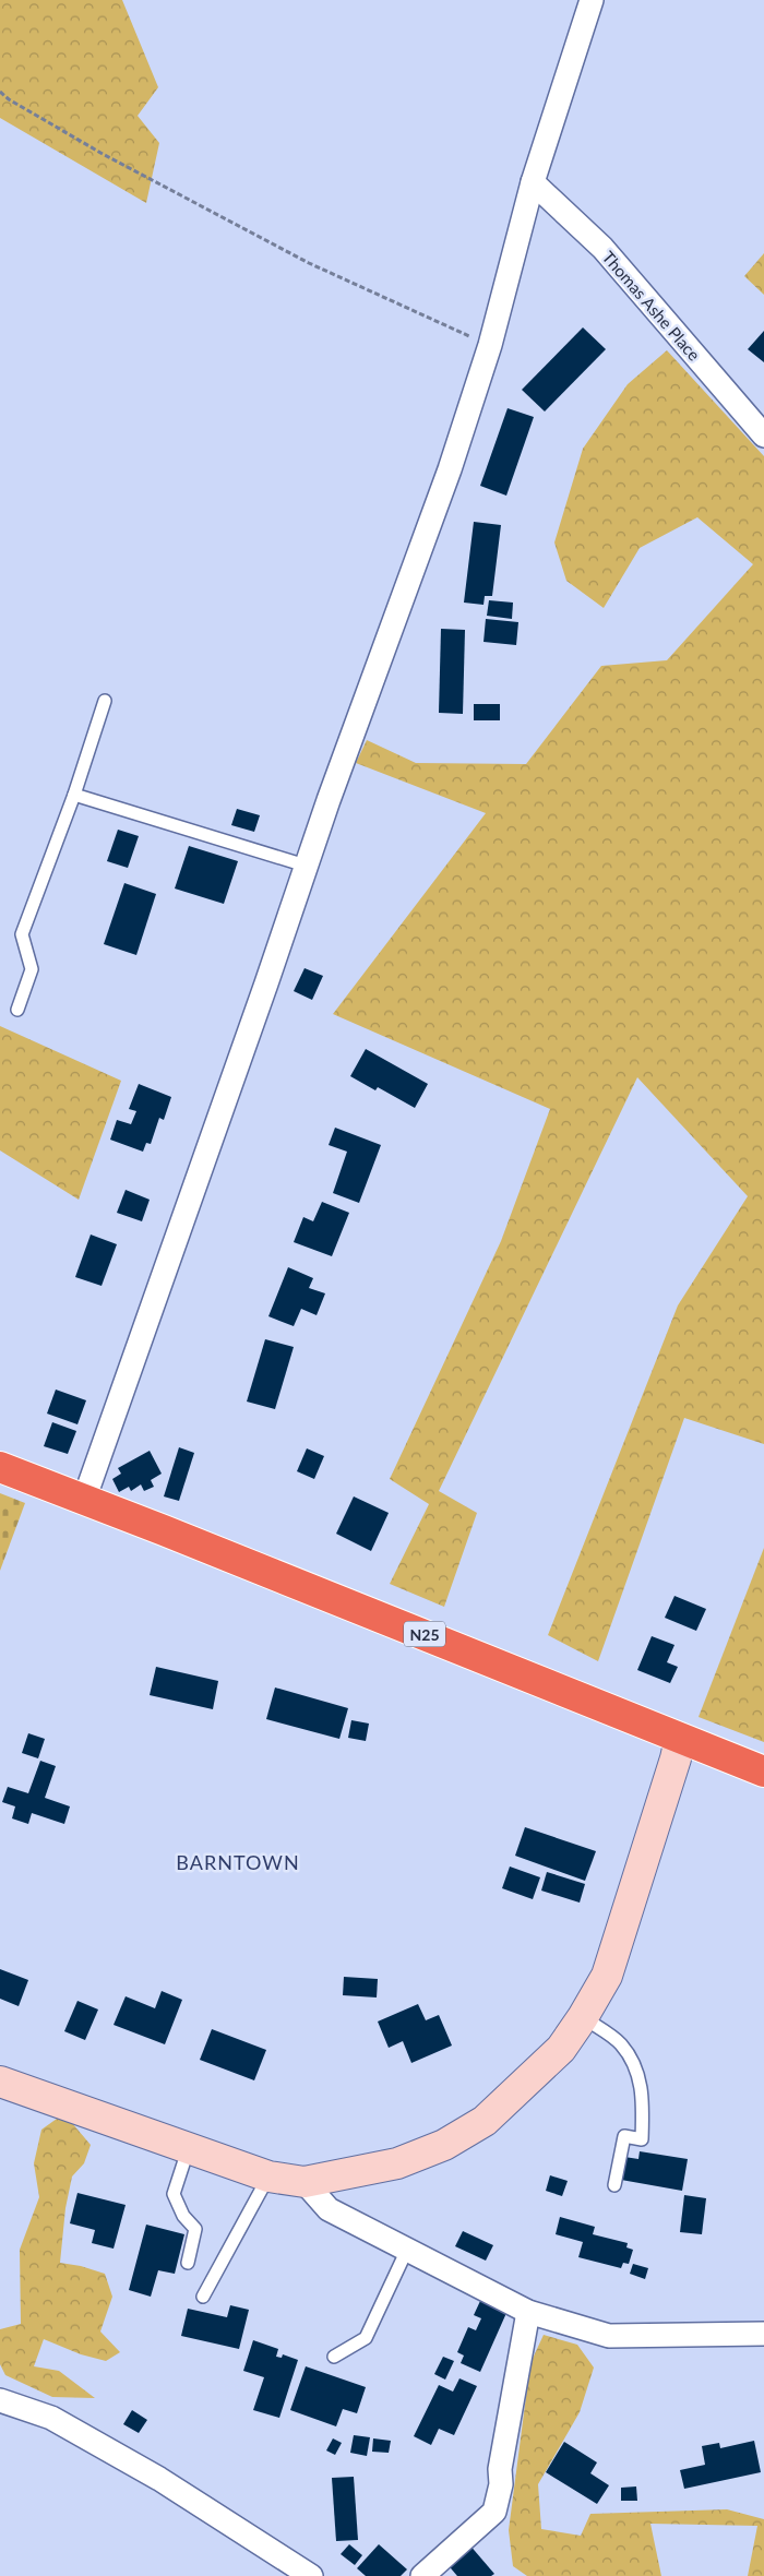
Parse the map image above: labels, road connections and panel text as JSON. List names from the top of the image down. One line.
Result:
{"streets":{"highway":["N25"],"street":["Thomas Ashe Place"]},"districts":["BARNTOWN"]}
